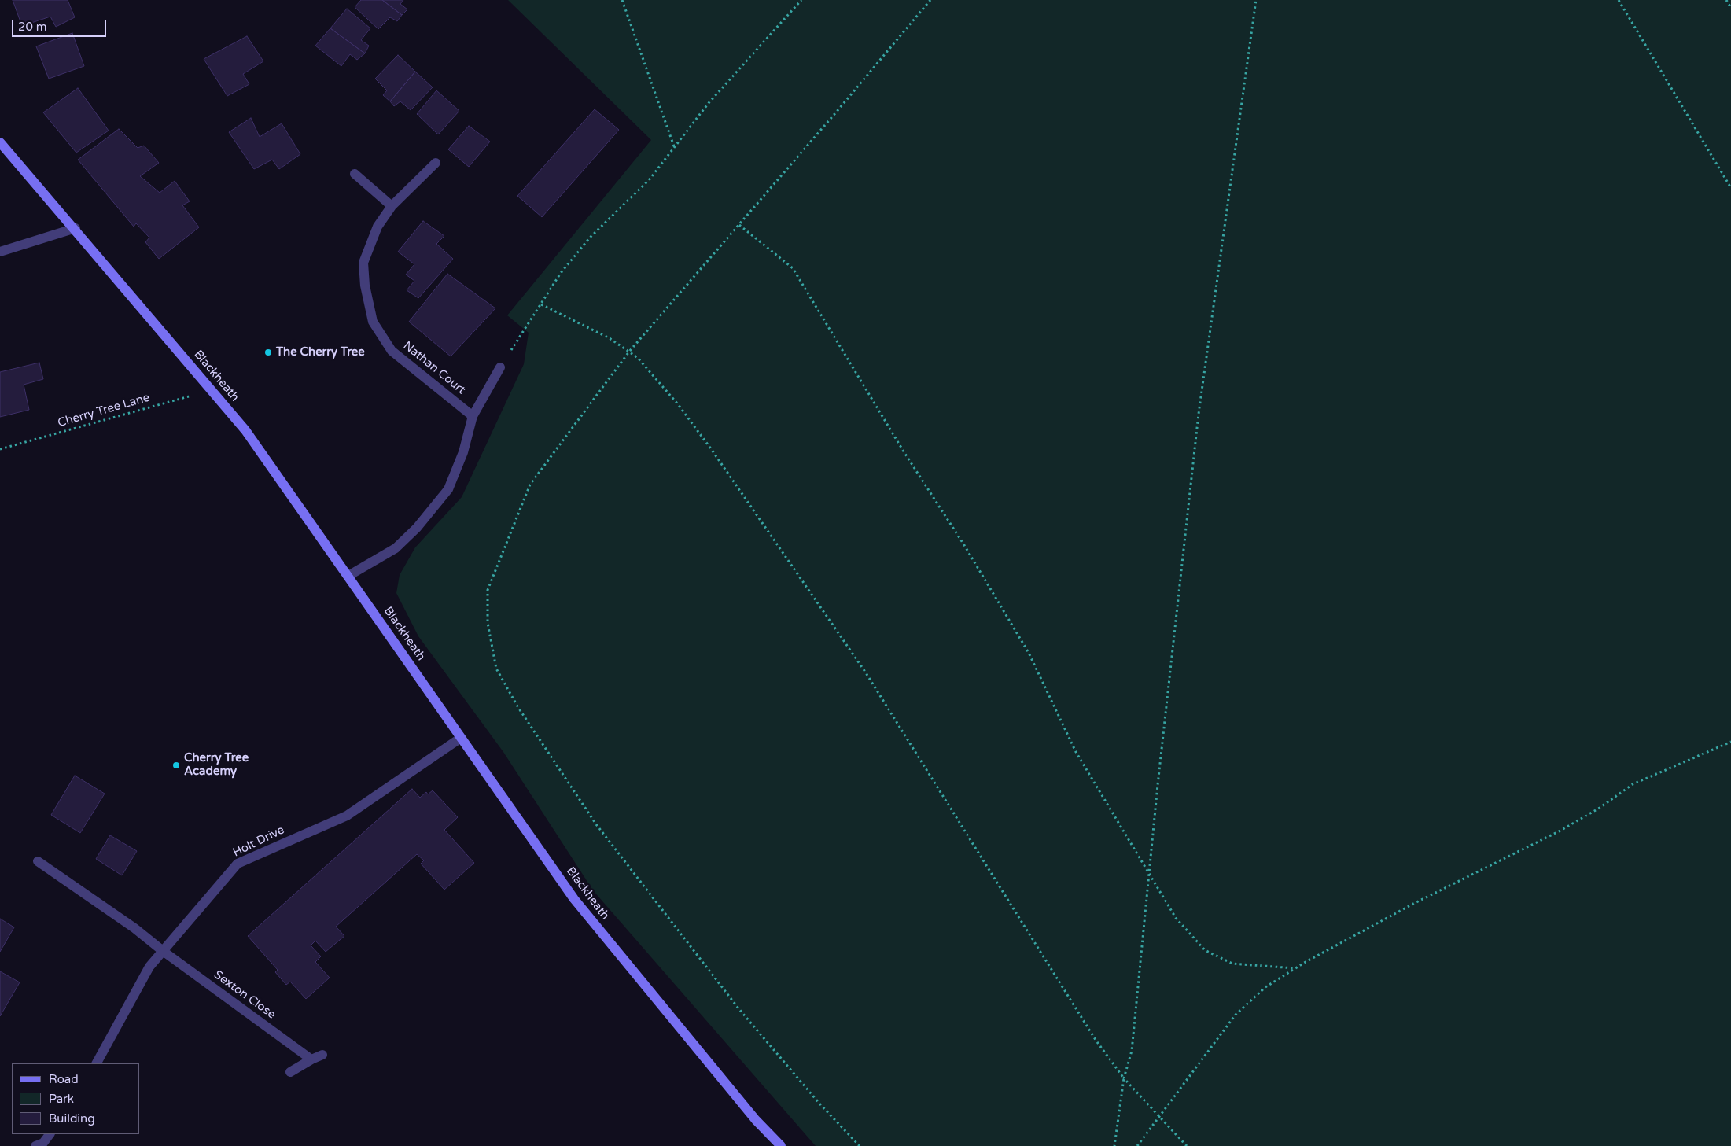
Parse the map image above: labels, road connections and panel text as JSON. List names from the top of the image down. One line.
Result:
{"streets":{"main road":["Blackheath"],"street":["Nathan Court","Holt Drive","Sexton Close"],"path":["Cherry Tree Lane"]},"crossings":[["Blackheath","Cherry Tree Lane"],["Blackheath","Holt Drive"],["Holt Drive","Sexton Close"]],"places":["The Cherry Tree","Cherry Tree Academy"],"legend":["Road","Park","Building"],"scale_bar":"20 m"}
